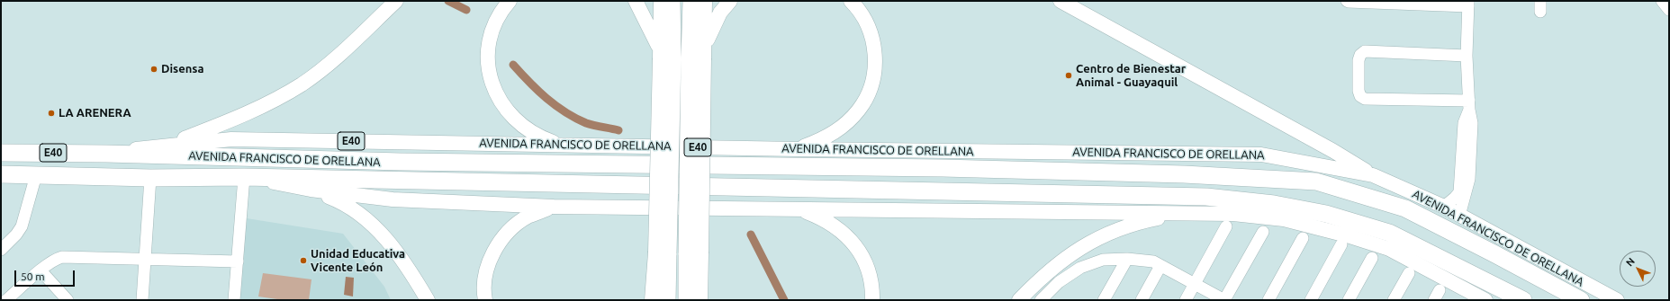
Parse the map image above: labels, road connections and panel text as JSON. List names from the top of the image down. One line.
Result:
{"streets":{"highway":["E40","AVENIDA FRANCISCO DE ORELLANA"]},"places":["Disensa","Centro de Bienestar Animal - Guayaquil","LA ARENERA","Unidad Educativa Vicente León"],"scale_bar":"50 m","north":"top left"}
